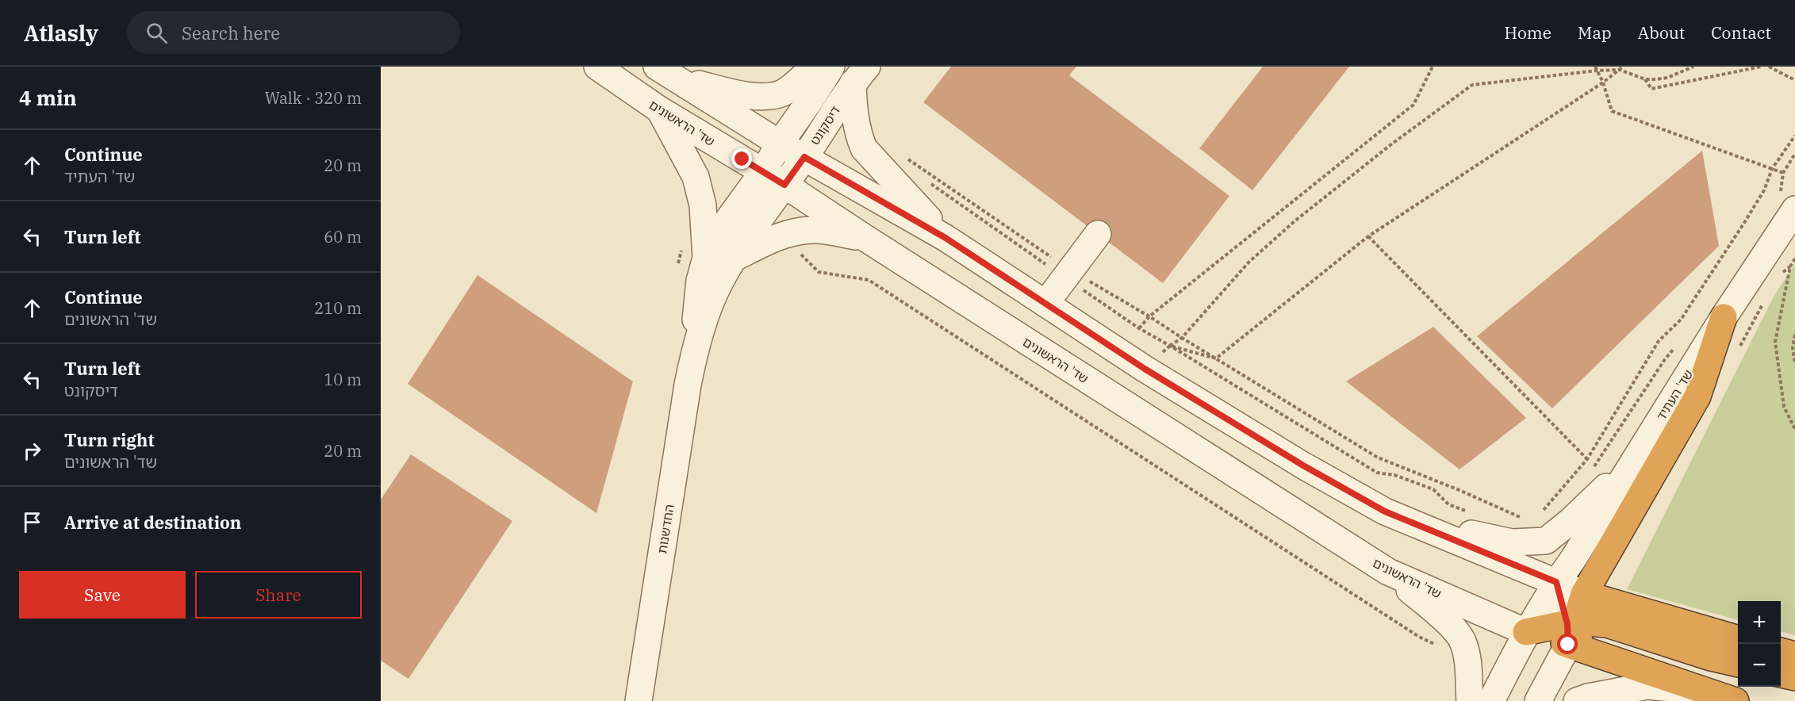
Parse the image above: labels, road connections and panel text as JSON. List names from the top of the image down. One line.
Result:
{"streets":{"street":["שד' הראשונים","דיסקונט","שד' העתיד","החדשנות"]},"crossings":[["שד' הראשונים","דיסקונט"],["שד' הראשונים","שד' העתיד"],["שד' הראשונים","החדשנות"],["דיסקונט","החדשנות"]],"page":{"header":"Atlasly","search":"Search here","nav":["Home","Map","About","Contact"],"heading":["4 min","Walk · 320 m"],"list":[["Continue","שד' העתיד","20 m"],["Turn left","60 m"],["Continue","שד' הראשונים","210 m"],["Turn left","דיסקונט","10 m"],["Turn right","שד' הראשונים","20 m"],"Arrive at destination"],"buttons":["Save","Share"],"map_buttons":["+","−"]}}
